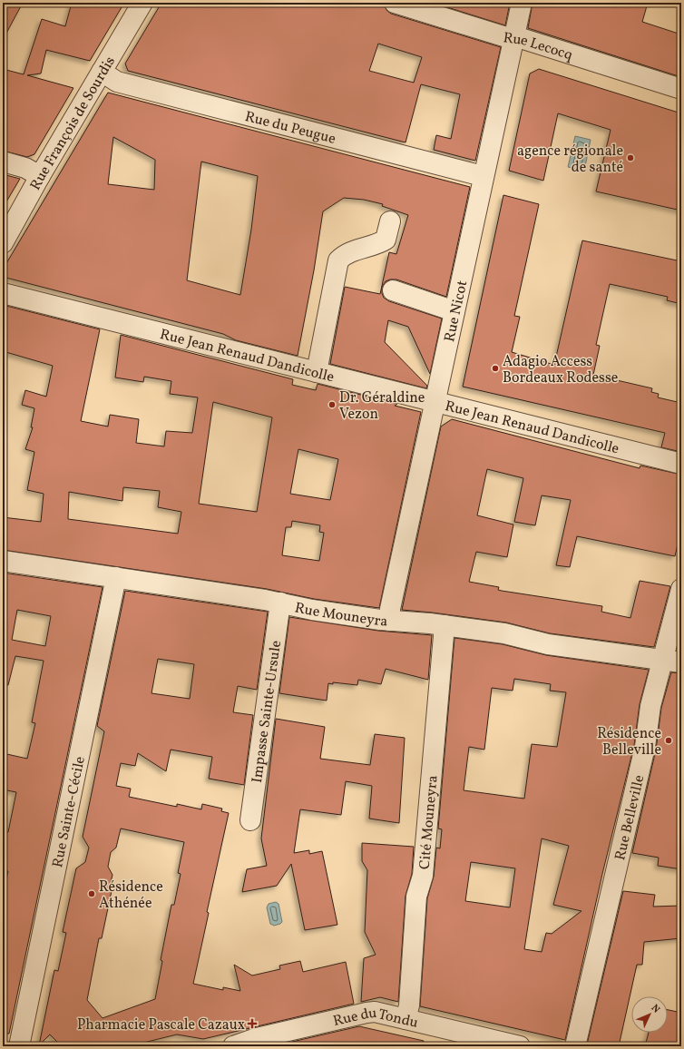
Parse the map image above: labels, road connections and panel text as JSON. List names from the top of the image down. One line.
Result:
{"streets":{"street":["Rue Lecocq","Rue François de Sourdis","Rue du Peugue","Rue Nicot","Rue Jean Renaud Dandicolle","Rue Mouneyra","Impasse Sainte-Ursule","Rue Sainte-Cécile","Rue Belleville","Cité Mouneyra","Rue du Tondu"]},"crossings":[["Rue Lecocq","Rue Nicot"],["Rue François de Sourdis","Rue du Peugue"],["Rue du Peugue","Rue Nicot"],["Rue Nicot","Rue Jean Renaud Dandicolle"],["Rue Nicot","Rue Mouneyra"],["Rue Mouneyra","Impasse Sainte-Ursule"],["Rue Mouneyra","Rue Sainte-Cécile"],["Rue Mouneyra","Rue Belleville"],["Rue Mouneyra","Cité Mouneyra"],["Cité Mouneyra","Rue du Tondu"]],"places":{"other":["agence régionale de santé","Adagio Access Bordeaux Rodesse","Dr. Géraldine Vezon","Résidence Belleville","Résidence Athénée"],"health":["Pharmacie Pascale Cazaux"]},"north":"top right"}
